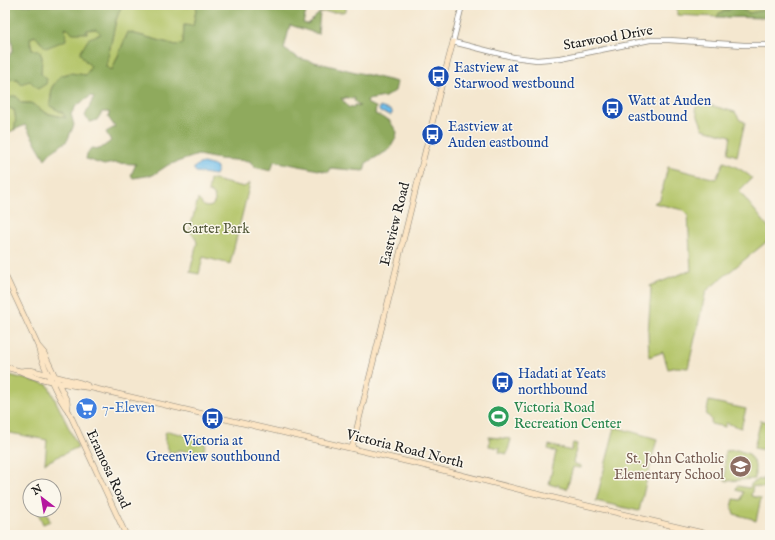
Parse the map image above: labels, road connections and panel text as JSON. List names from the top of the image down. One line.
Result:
{"streets":{"main road":["Eastview Road","Victoria Road North","Eramosa Road"],"street":["Starwood Drive"]},"crossings":[["Starwood Drive","Eastview Road"],["Eastview Road","Victoria Road North"],["Victoria Road North","Eramosa Road"]],"parks":["Carter Park"],"places":{"bus stop":["Eastview at Starwood westbound","Watt at Auden eastbound","Eastview at Auden eastbound","Hadati at Yeats northbound","Victoria at Greenview southbound"],"supermarket":["7-Eleven"],"sports":["Victoria Road Recreation Center"],"school or university":["St. John Catholic Elementary School"]},"north":"top left"}
